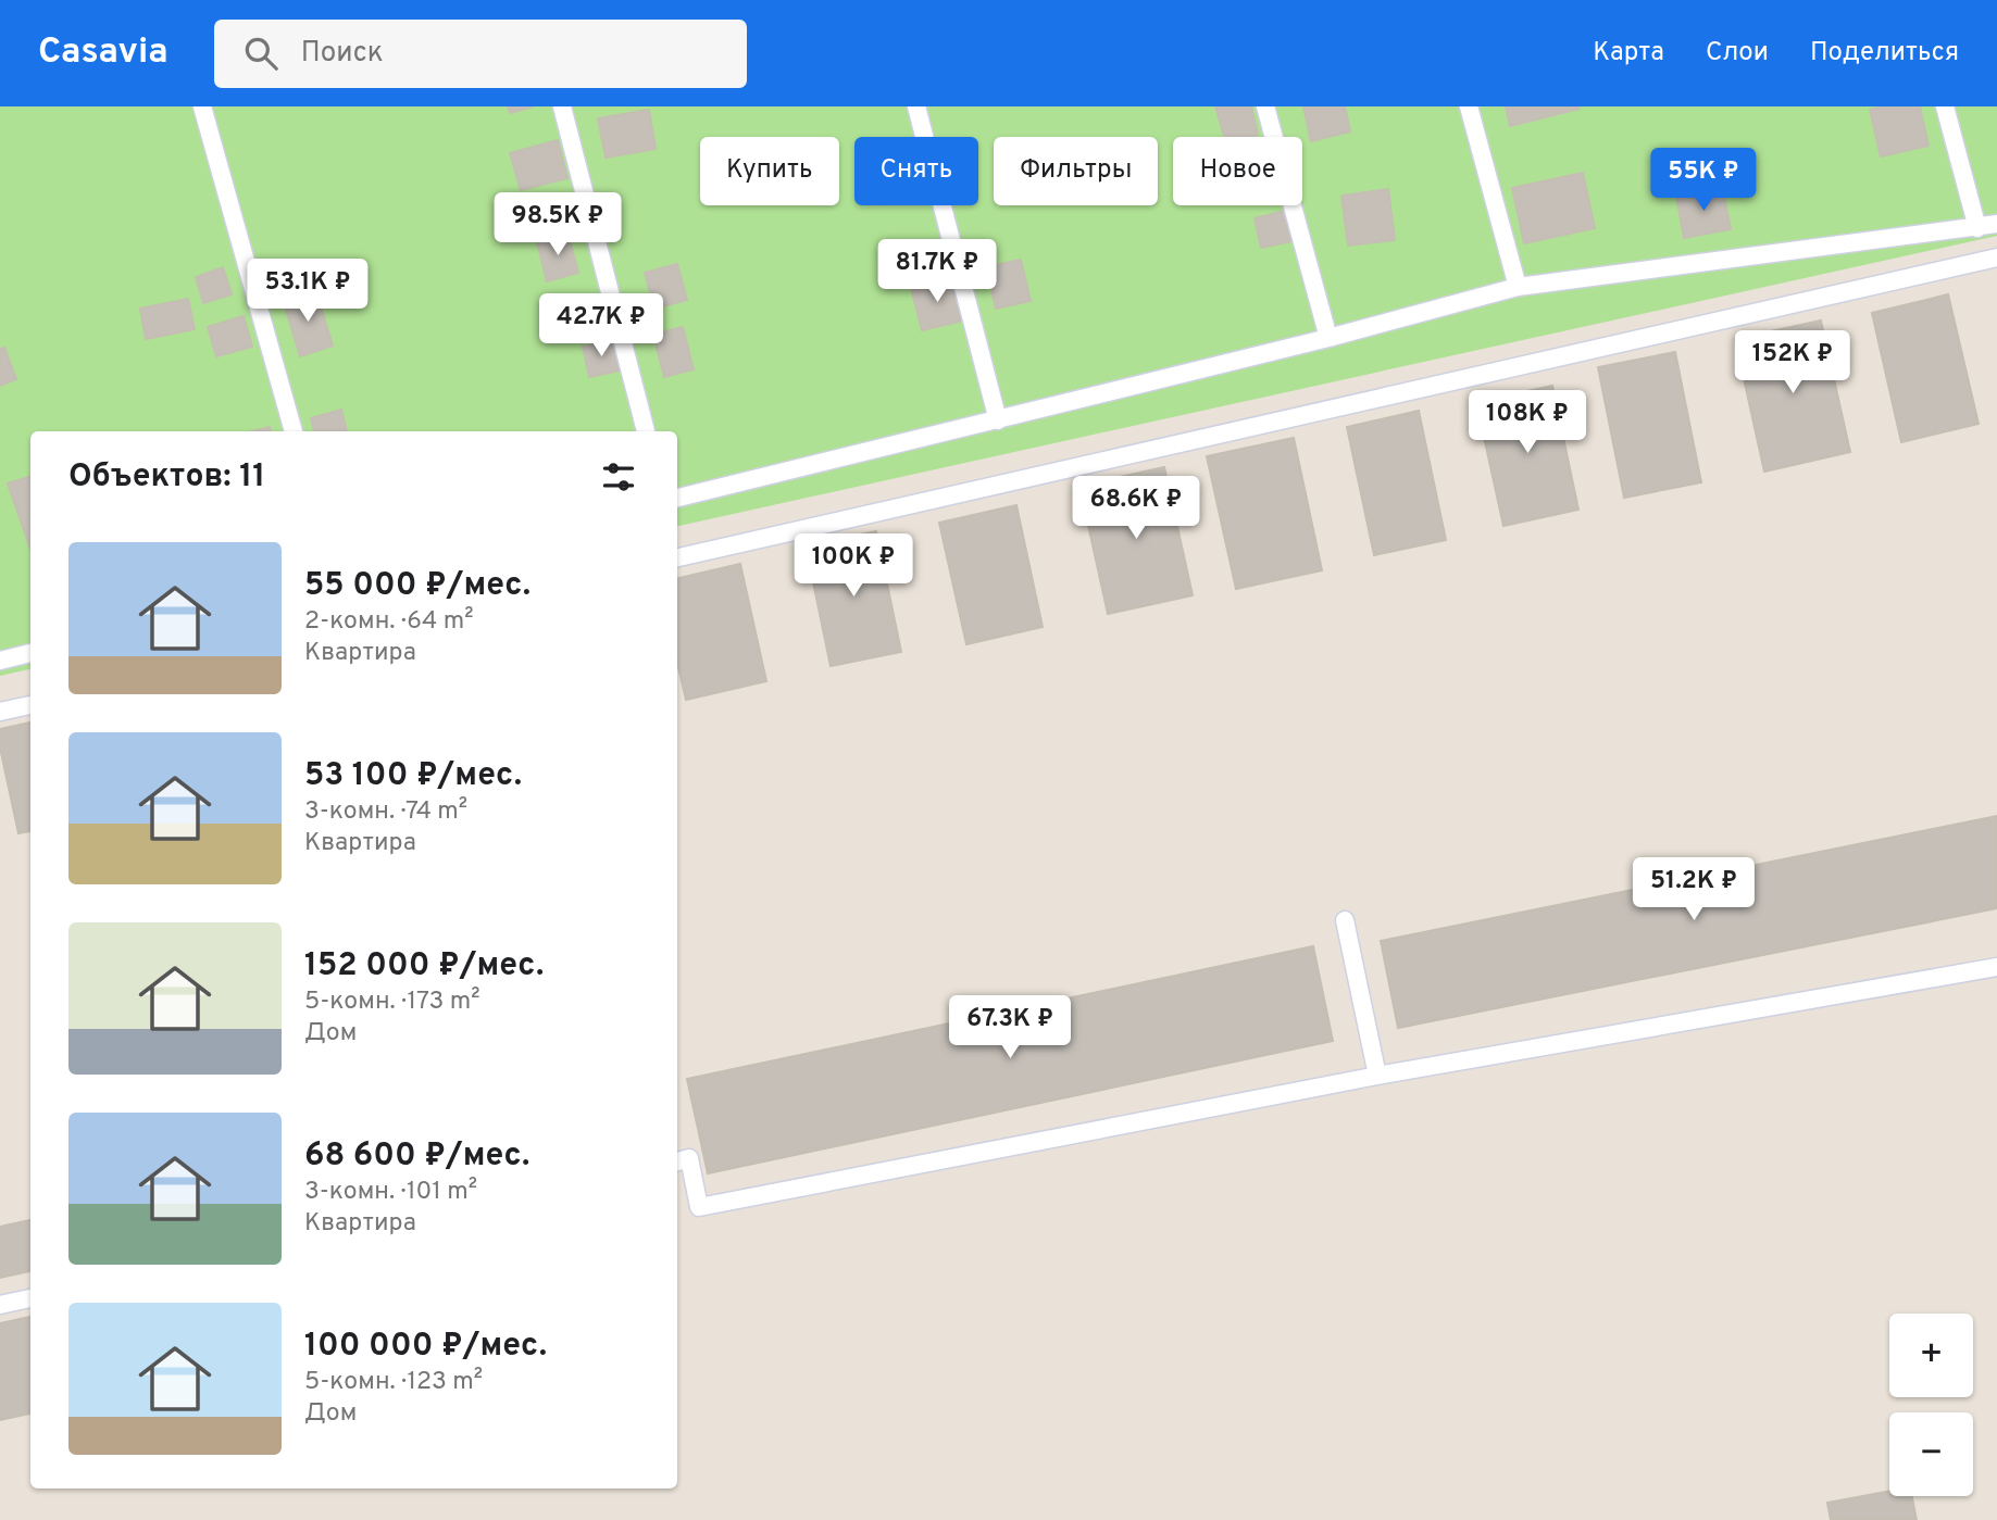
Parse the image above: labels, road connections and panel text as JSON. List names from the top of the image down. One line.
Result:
{"page":{"header":"Casavia","search":"Поиск","nav":["Карта","Слои","Поделиться"],"chip":["Купить","Снять","Фильтры","Новое"],"price":["55K ₽","98.5K ₽","81.7K ₽","53.1K ₽","42.7K ₽","152K ₽","108K ₽","68.6K ₽","100K ₽","51.2K ₽","67.3K ₽"],"heading":"Объектов: 11","list":[{"name":"55 000 ₽/мес.","note":"2-комн. · 64 m² · Квартира"},{"name":"53 100 ₽/мес.","note":"3-комн. · 74 m² · Квартира"},{"name":"152 000 ₽/мес.","note":"5-комн. · 173 m² · Дом"},{"name":"68 600 ₽/мес.","note":"3-комн. · 101 m² · Квартира"},{"name":"100 000 ₽/мес.","note":"5-комн. · 123 m² · Дом"}],"map_buttons":["+","−"]}}
